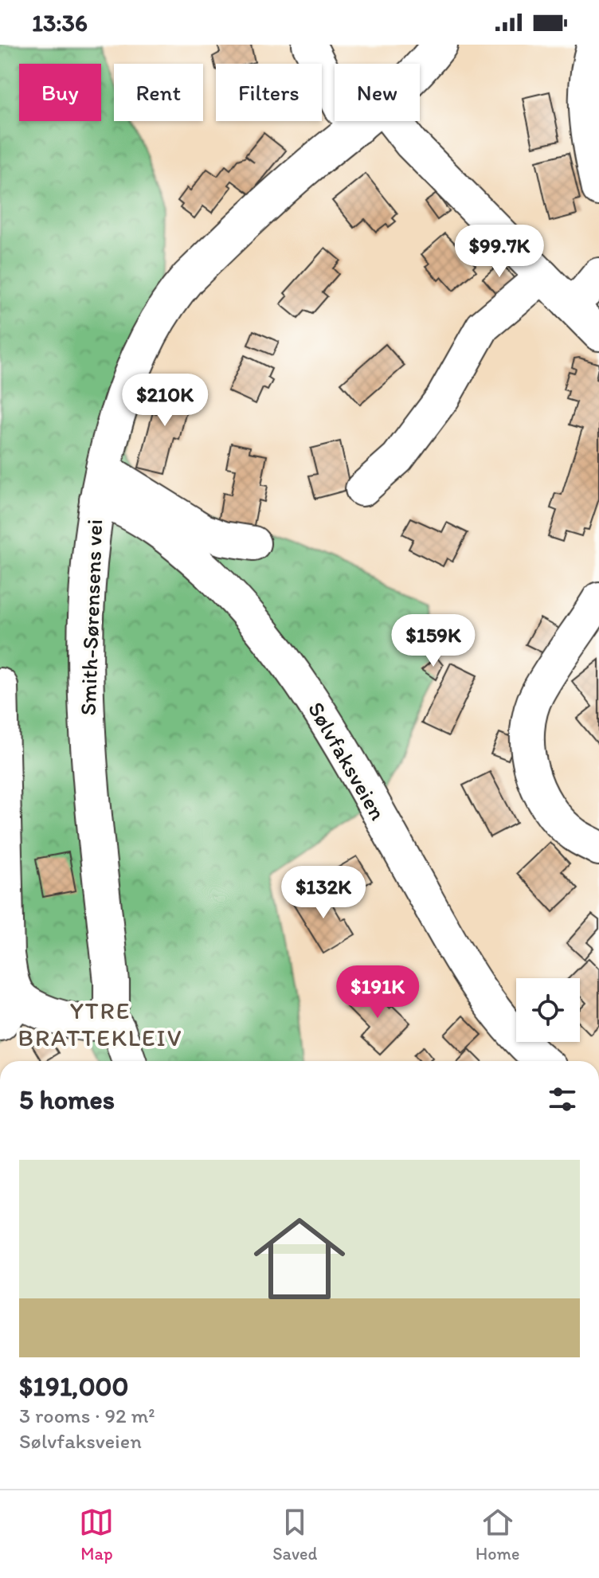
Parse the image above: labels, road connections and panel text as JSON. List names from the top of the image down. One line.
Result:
{"streets":{"main road":["Smith-Sørensens vei"],"street":["Sølvfaksveien"]},"crossings":[["Smith-Sørensens vei","Sølvfaksveien"]],"districts":["YTRE BRATTEKLEIV"],"page":{"status":"13:36","chip":["Buy","Rent","Filters","New"],"price":["$99.7K","$210K","$159K","$132K","$191K"],"heading":"5 homes","list":[{"name":"$191,000","note":"3 rooms · 92 m² · Sølvfaksveien"}],"tabs":["Map","Saved","Home"]}}
